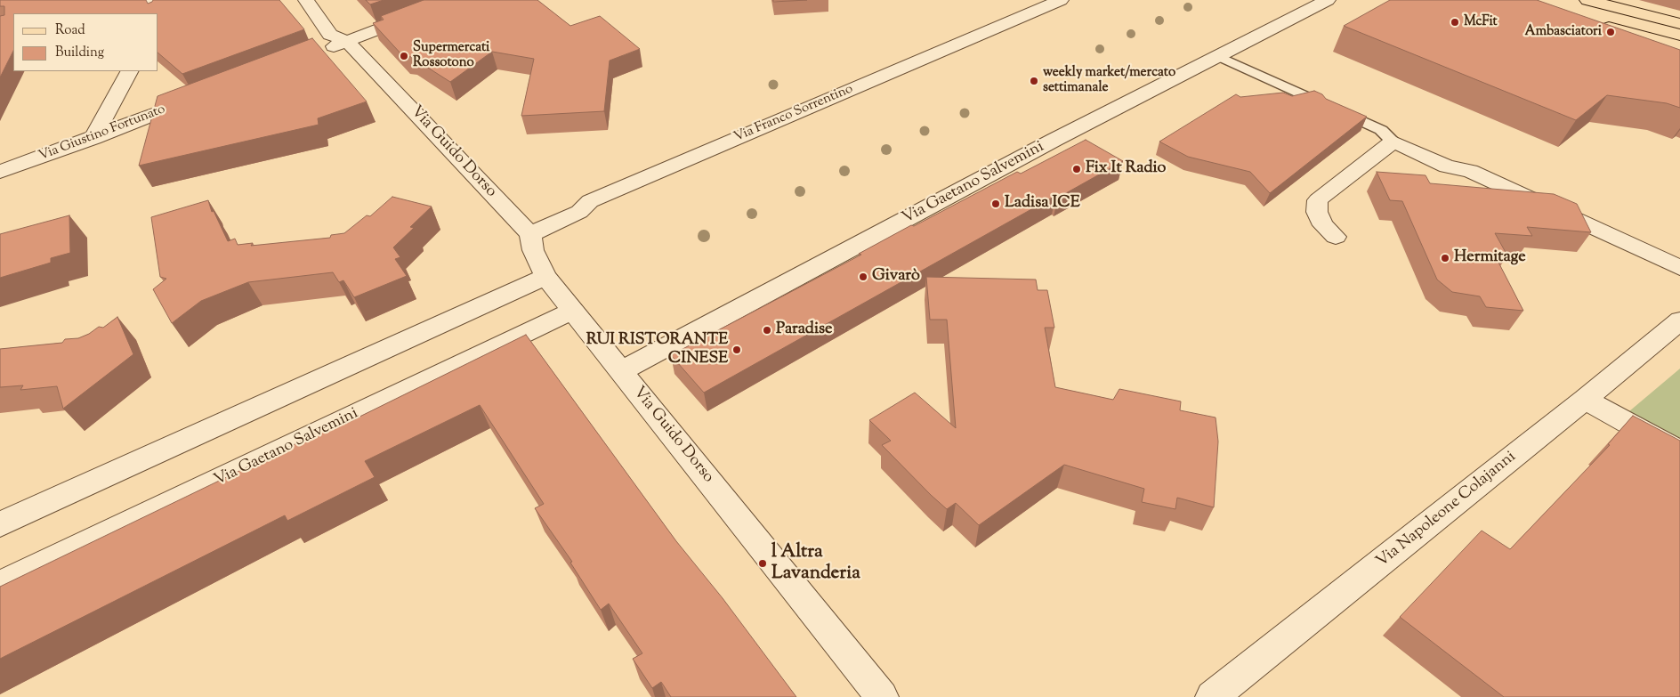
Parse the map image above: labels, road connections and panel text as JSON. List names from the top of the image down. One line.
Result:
{"streets":{"street":["Via Franco Sorrentino","Via Giustino Fortunato","Via Guido Dorso","Via Gaetano Salvemini","Via Napoleone Colajanni"]},"crossings":[["Via Franco Sorrentino","Via Guido Dorso"],["Via Guido Dorso","Via Gaetano Salvemini"]],"places":["McFit","Ambasciatori","Supermercati Rossotono","weekly market/mercato settimanale","Fix It Radio","Ladisa ICE","Hermitage","Givarò","Paradise","RUI RISTORANTE CINESE","l Altra Lavanderia"],"legend":["Road","Building"]}
